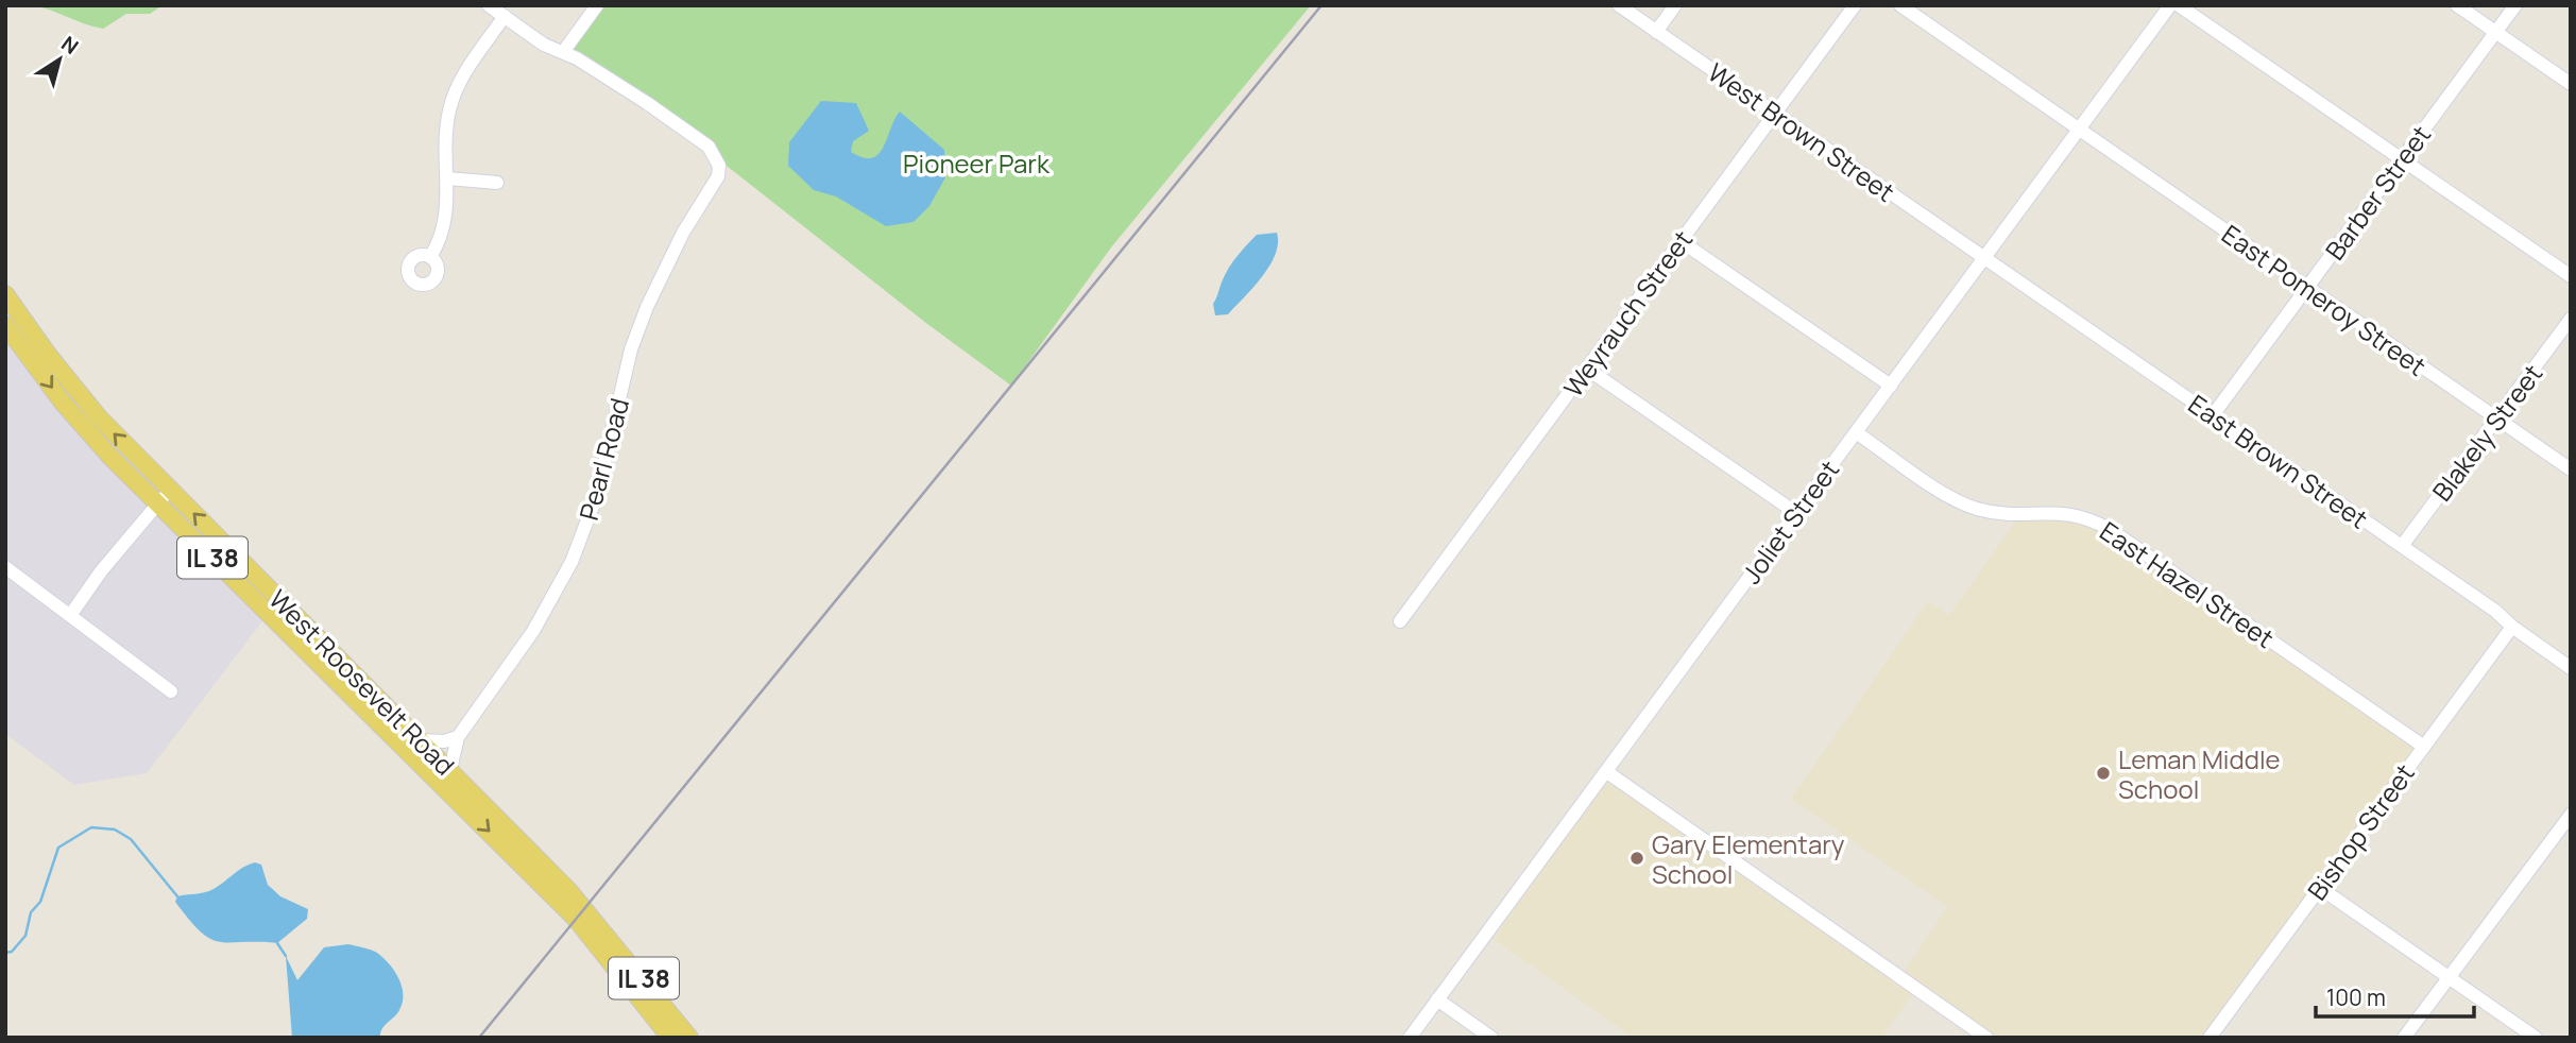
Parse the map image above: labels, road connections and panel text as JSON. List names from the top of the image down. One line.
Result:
{"streets":{"main road":["IL 38","West Roosevelt Road"],"street":["West Brown Street","Barber Street","East Pomeroy Street","Weyrauch Street","Blakely Street","Pearl Road","East Brown Street","Joliet Street","East Hazel Street","Bishop Street"]},"crossings":[["West Brown Street","Weyrauch Street"],["West Brown Street","East Brown Street"],["West Brown Street","Joliet Street"],["Barber Street","East Pomeroy Street"],["Barber Street","East Brown Street"],["East Pomeroy Street","Blakely Street"],["East Pomeroy Street","Joliet Street"],["Blakely Street","East Brown Street"],["Pearl Road","West Roosevelt Road"],["East Brown Street","Joliet Street"],["East Brown Street","Bishop Street"],["Joliet Street","East Hazel Street"],["East Hazel Street","Bishop Street"]],"parks":["Pioneer Park"],"places":["Leman Middle School","Gary Elementary School"],"scale_bar":"100 m","north":"top right"}
